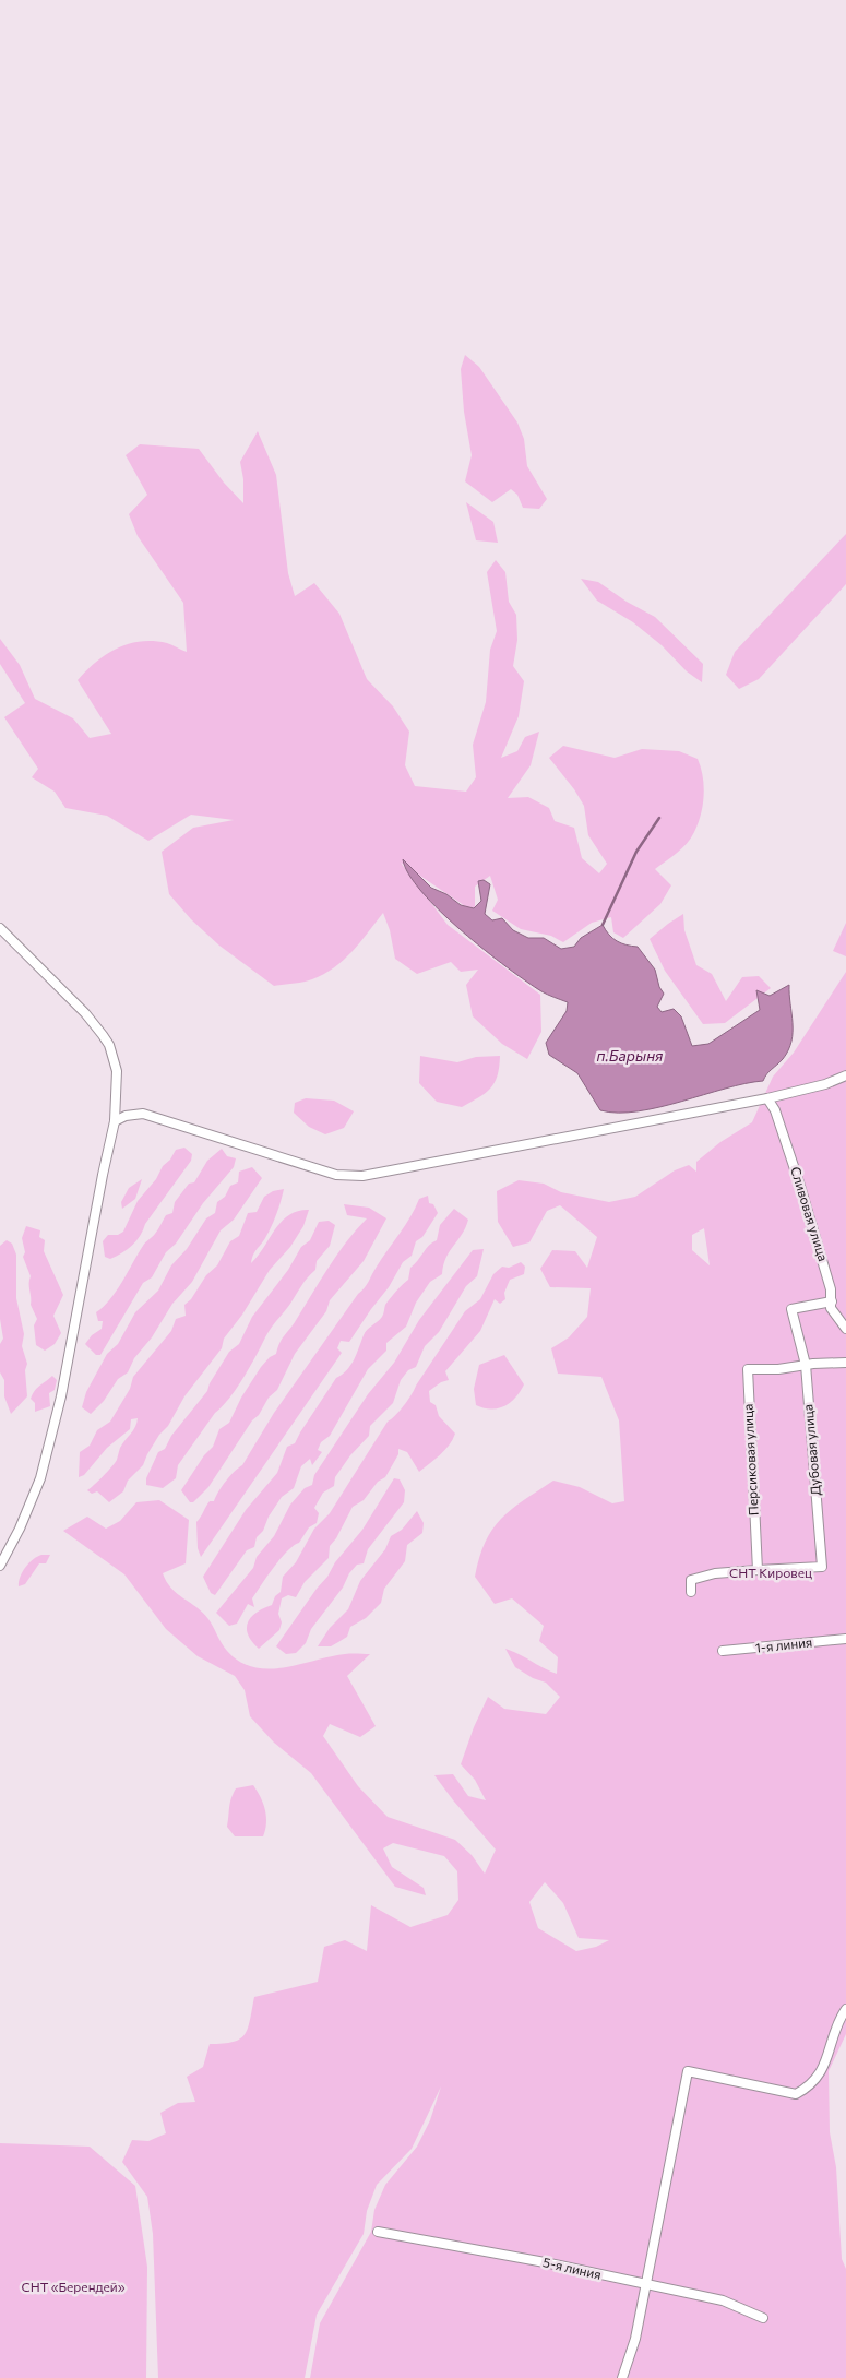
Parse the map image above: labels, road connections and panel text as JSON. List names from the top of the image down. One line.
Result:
{"streets":{"street":["Сливовая улица","Дубовая улица","Персиковая улица","1-я линия","5-я линия"]},"crossings":[["Сливовая улица","Дубовая улица"],["Дубовая улица","Персиковая улица"]],"water":["п.Барыня"],"parks":["СНТ Кировец","СНТ «Берендей»"]}
